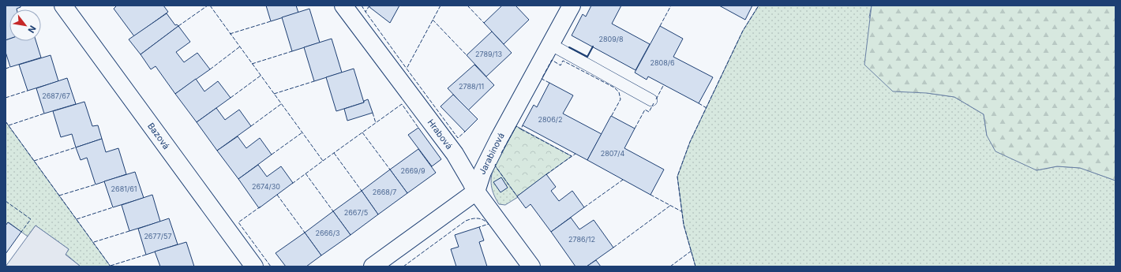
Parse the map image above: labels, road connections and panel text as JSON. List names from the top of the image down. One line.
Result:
{"streets":{"street":["Hrabová","Bazová","Jarabinová"]},"crossings":[["Hrabová","Jarabinová"]],"house_numbers":["2809/8","2789/13","2808/6","2788/11","2687/67","2806/2","2807/4","2669/9","2674/30","2681/61","2668/7","2667/5","2666/3","2677/57","2786/12"],"north":"bottom right"}
